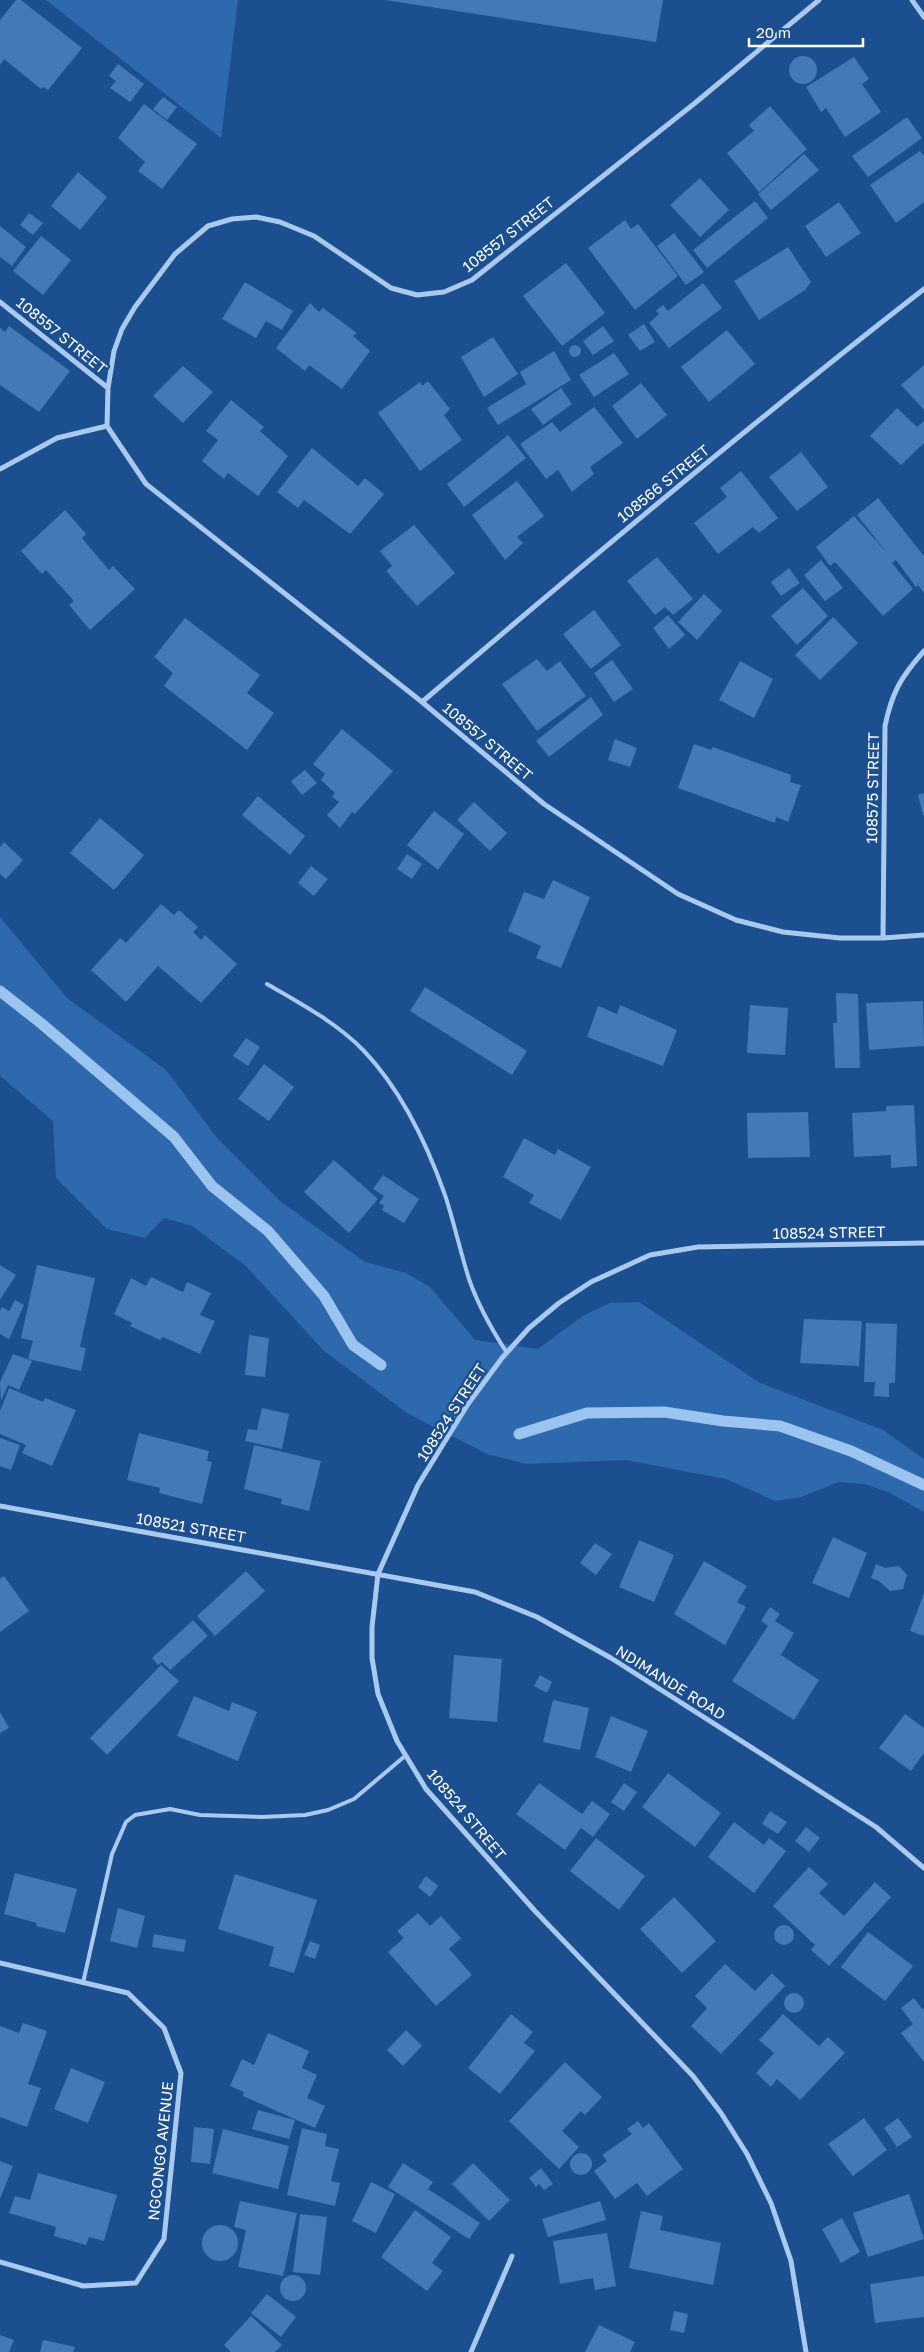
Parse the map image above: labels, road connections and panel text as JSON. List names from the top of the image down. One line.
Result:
{"streets":{"street":["108557 STREET","108566 STREET","108575 STREET","108524 STREET","108521 STREET","NDIMANDE ROAD","NGCONGO AVENUE"]},"crossings":[["108557 STREET","108566 STREET"],["108557 STREET","108575 STREET"],["108524 STREET","108521 STREET"],["108524 STREET","NDIMANDE ROAD"],["108521 STREET","NDIMANDE ROAD"]],"scale_bar":"20 m"}
